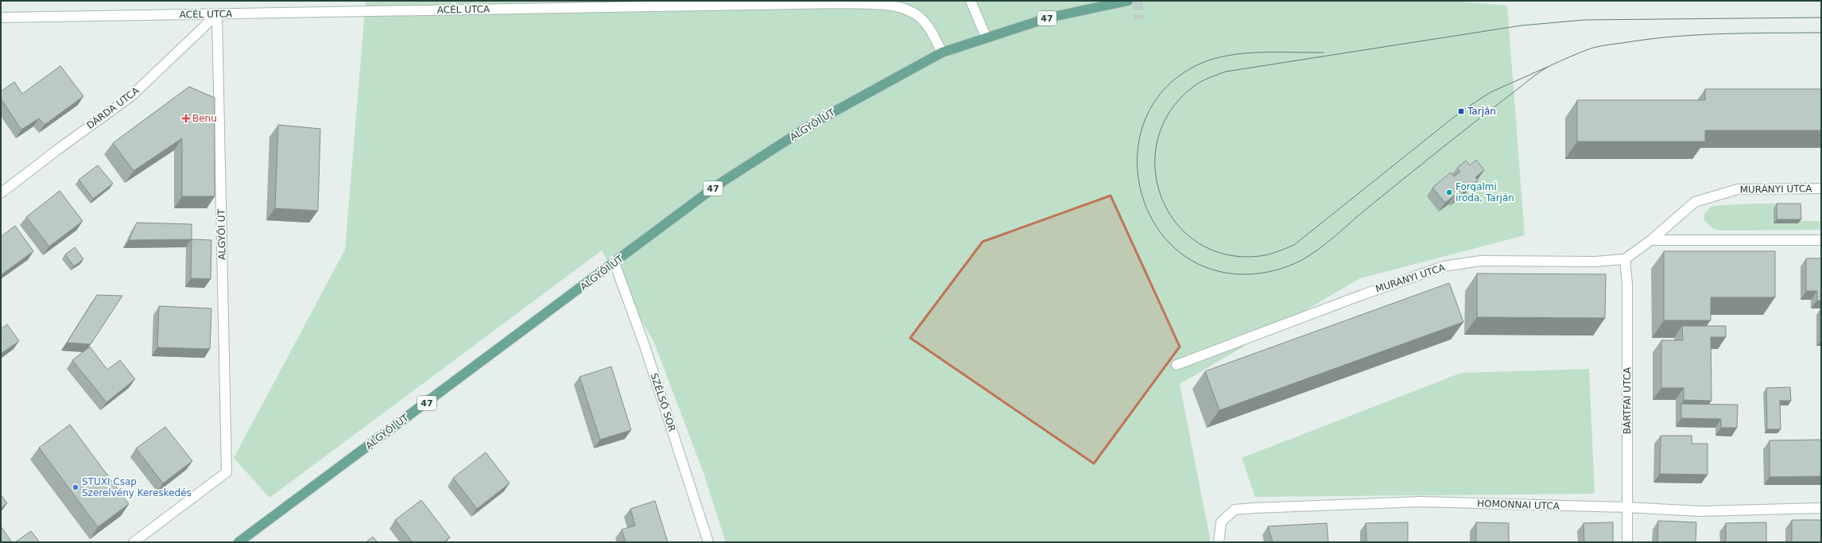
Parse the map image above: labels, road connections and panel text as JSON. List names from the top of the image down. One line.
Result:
{"streets":{"main road":["47","ALGYŐI ÚT"],"street":["ACÉL UTCA","DÁRDA UTCA","MURÁNYI UTCA","BÁRTFAI UTCA","SZÉLSŐ SOR","HOMONNAI UTCA"]},"crossings":[["ACÉL UTCA","DÁRDA UTCA"],["ACÉL UTCA","ALGYŐI ÚT"],["47","ALGYŐI ÚT"],["DÁRDA UTCA","ALGYŐI ÚT"],["ALGYŐI ÚT","SZÉLSŐ SOR"],["MURÁNYI UTCA","BÁRTFAI UTCA"],["BÁRTFAI UTCA","HOMONNAI UTCA"]],"places":{"transit":["Tarján"],"health":["Benu"],"other":["Forgalmi iroda, Tarján","STUXI Csap Szerelvény Kereskedés"]}}
